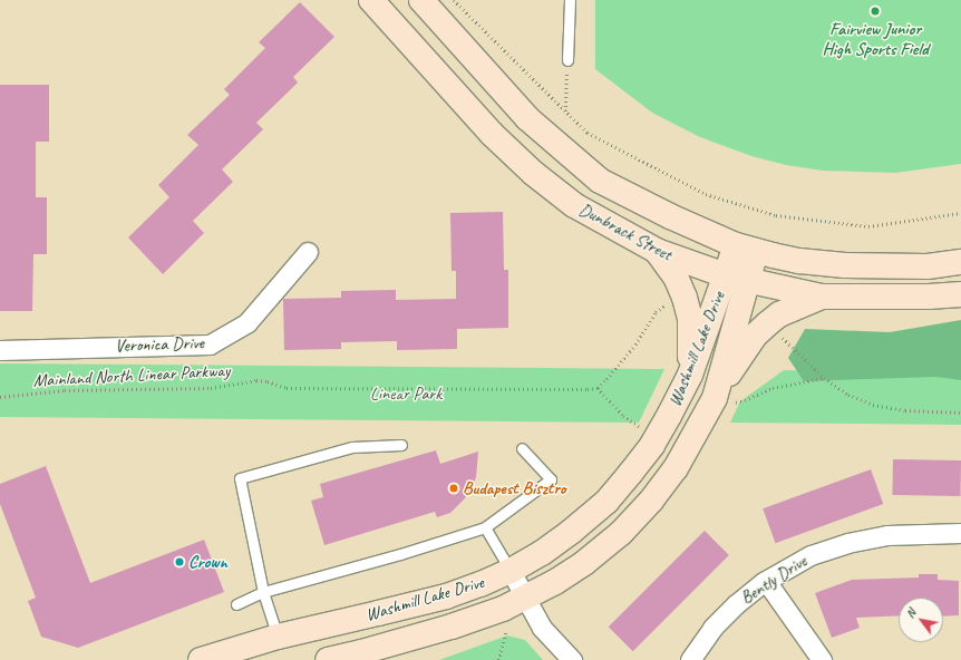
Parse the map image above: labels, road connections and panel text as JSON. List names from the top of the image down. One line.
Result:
{"streets":{"main road":["Dunbrack Street","Washmill Lake Drive"],"street":["Veronica Drive","Bently Drive"],"path":["Mainland North Linear Parkway"]},"crossings":[["Dunbrack Street","Washmill Lake Drive"]],"parks":["Linear Park"],"places":["Fairview Junior High Sports Field","Budapest Bisztro","Crown"],"north":"top left"}
